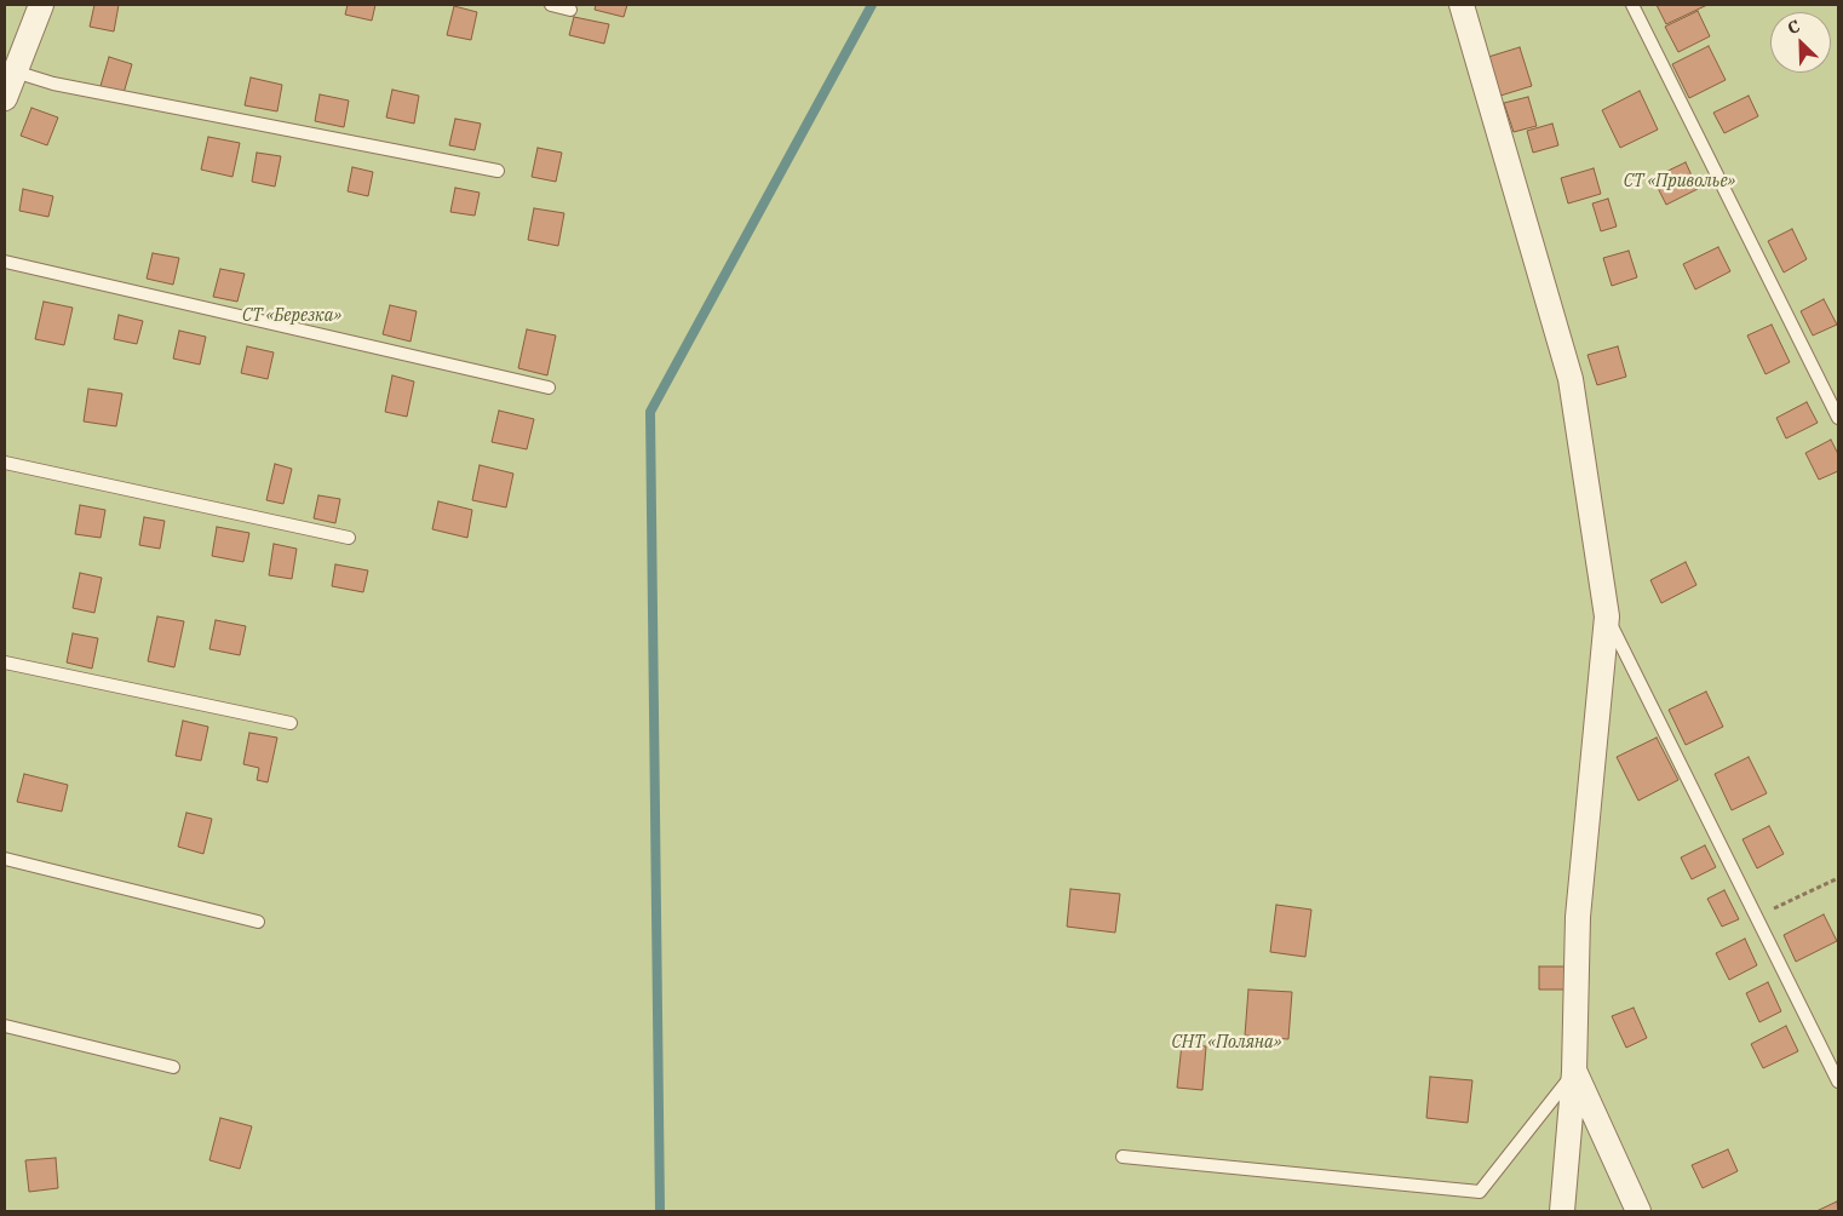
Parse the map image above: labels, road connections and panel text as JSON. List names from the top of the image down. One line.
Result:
{"parks":["СТ «Приволье»","СТ «Березка»","СНТ «Поляна»"],"north":"top left"}
